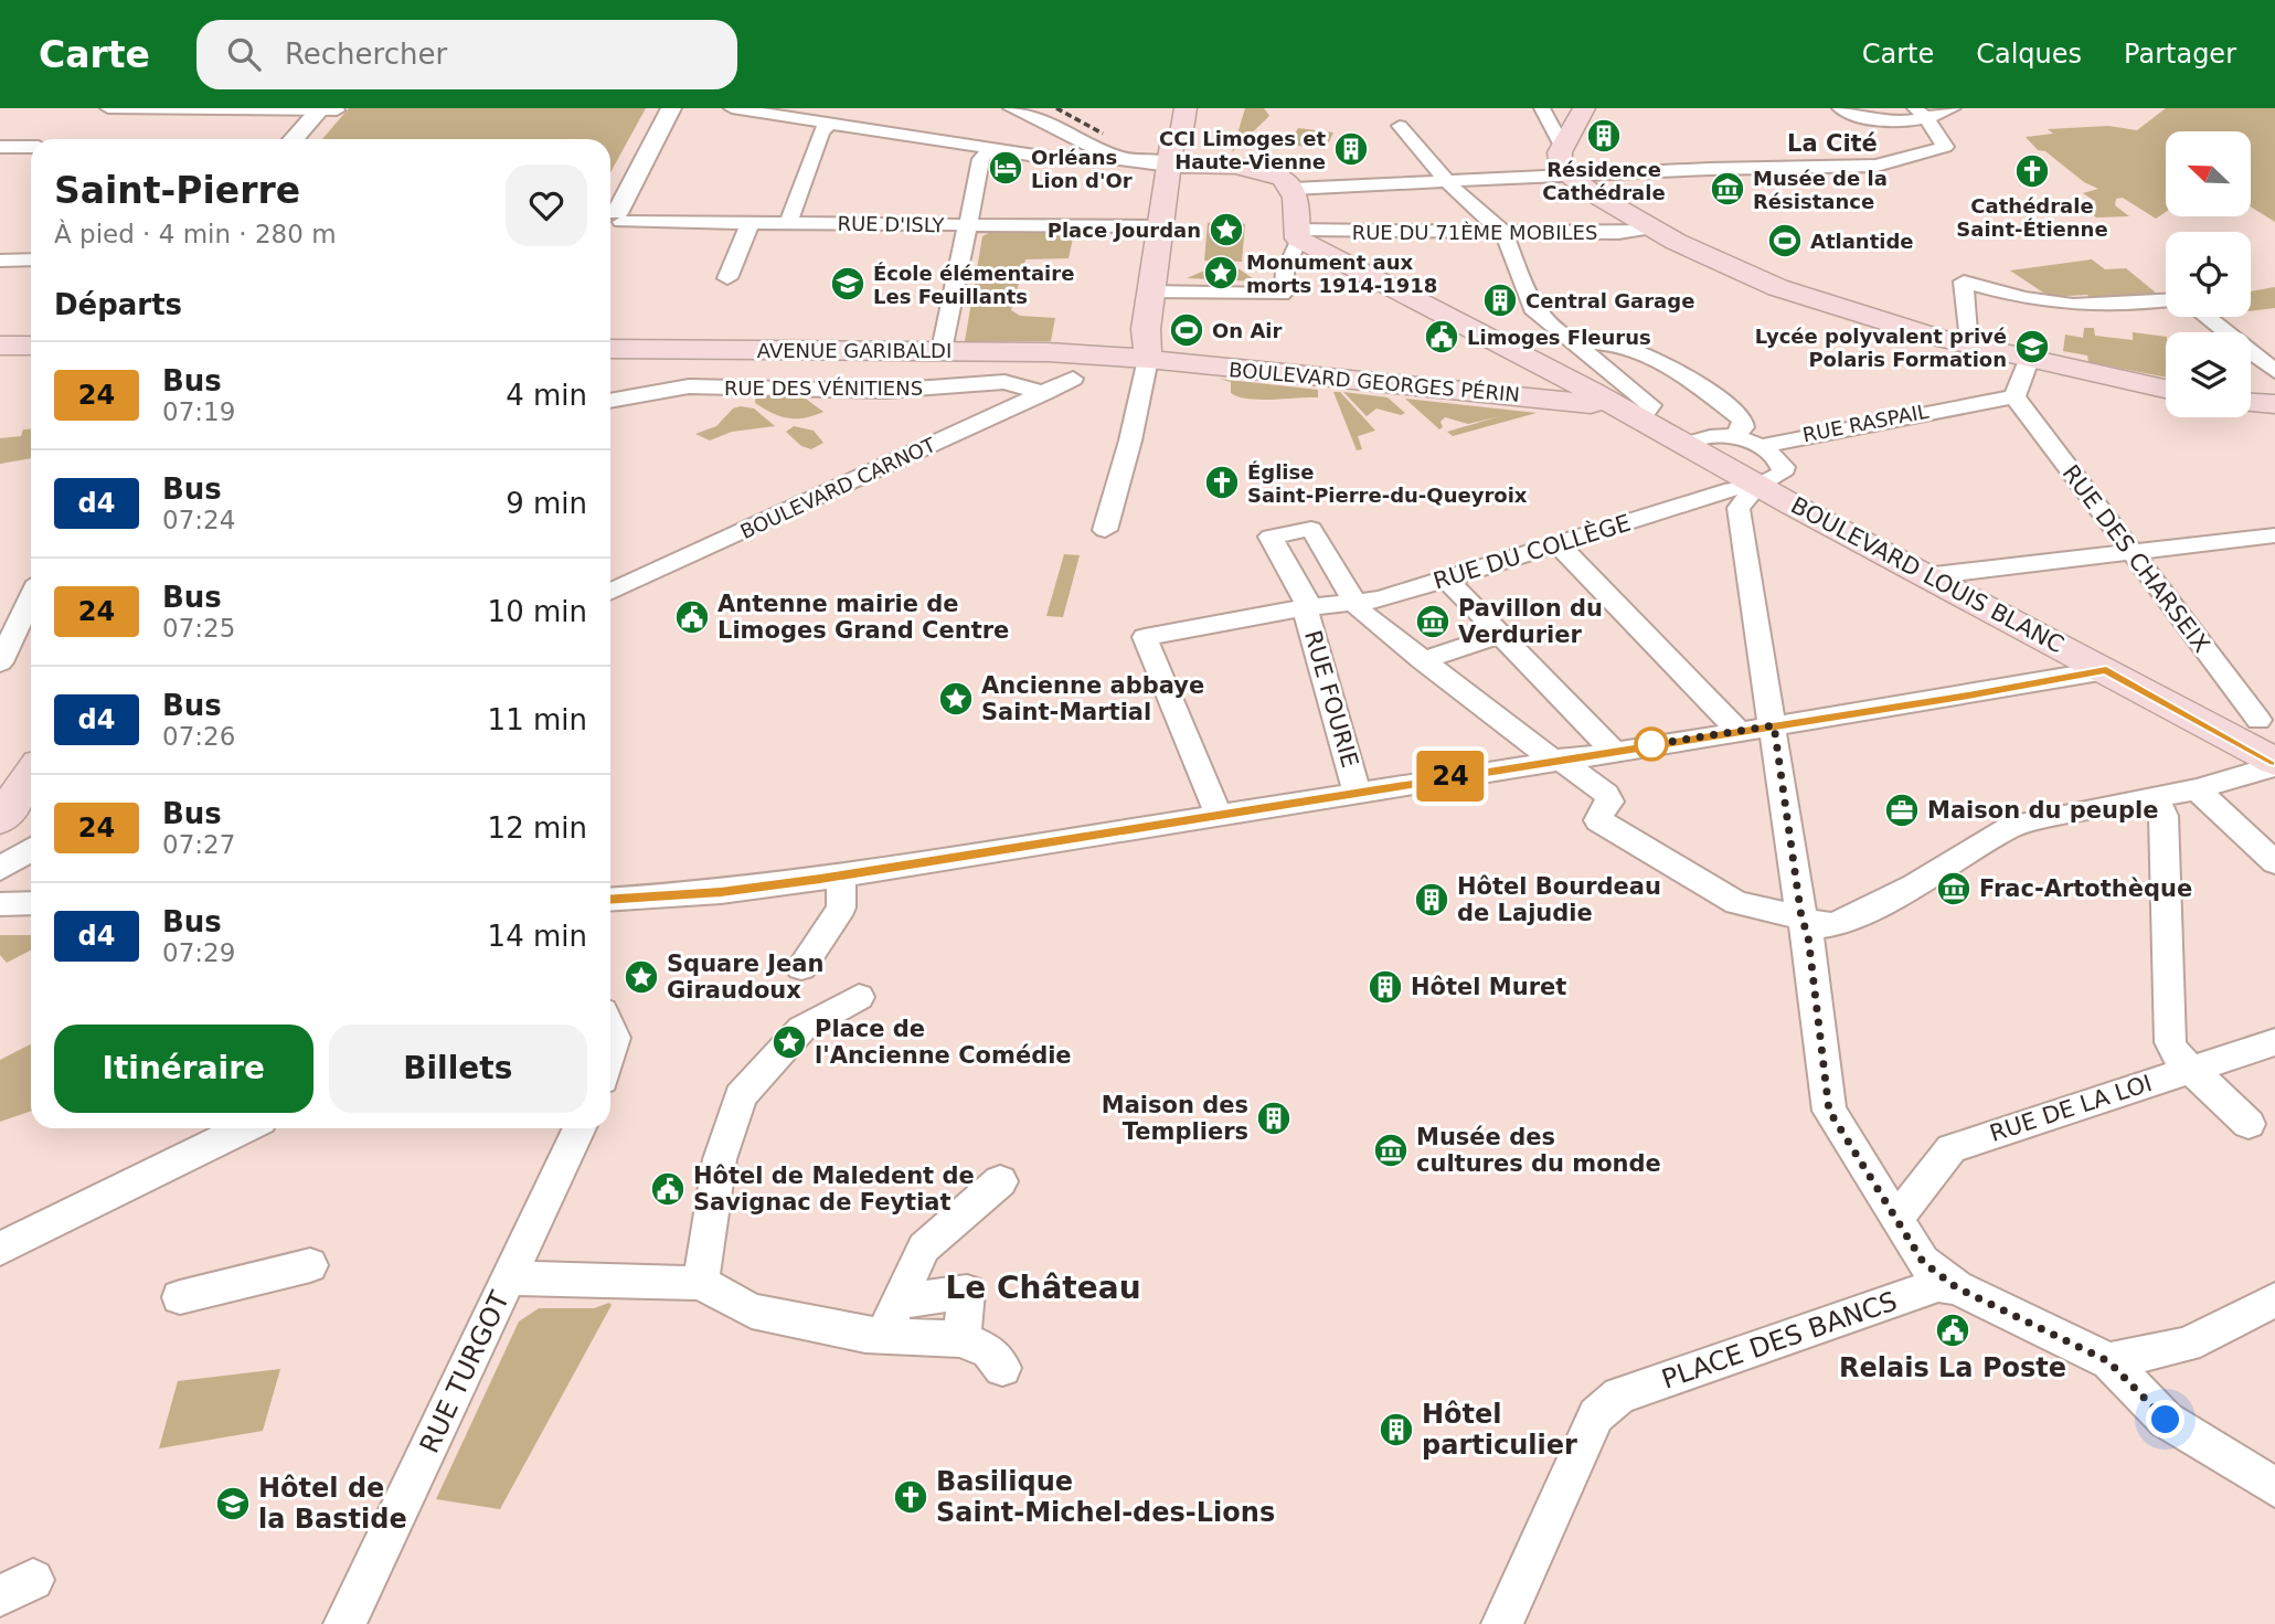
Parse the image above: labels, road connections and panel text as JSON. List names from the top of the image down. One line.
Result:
{"streets":{"main road":["AVENUE GARIBALDI","BOULEVARD GEORGES PÉRIN","BOULEVARD LOUIS BLANC"],"street":["RUE D'ISLY","RUE DU 71ÈME MOBILES","RUE DES VÉNITIENS","RUE RASPAIL","BOULEVARD CARNOT","RUE DU COLLÈGE","RUE DES CHARSEIX","RUE FOURIE","RUE DE LA LOI","PLACE DES BANCS","RUE TURGOT"]},"crossings":[["AVENUE GARIBALDI","BOULEVARD GEORGES PÉRIN"],["BOULEVARD GEORGES PÉRIN","BOULEVARD LOUIS BLANC"],["RUE DES VÉNITIENS","BOULEVARD CARNOT"],["RUE RASPAIL","RUE DES CHARSEIX"],["RUE DU COLLÈGE","BOULEVARD LOUIS BLANC"],["RUE DU COLLÈGE","RUE FOURIE"],["RUE DES CHARSEIX","BOULEVARD LOUIS BLANC"]],"districts":["La Cité","Le Château"],"places":{"building":["Résidence Cathédrale","CCI Limoges et Haute-Vienne","Central Garage","Hôtel Bourdeau de Lajudie","Hôtel Muret","Maison des Templiers","Hôtel particulier"],"hotel":["Orléans Lion d'Or"],"church":["Cathédrale Saint-Étienne","Église Saint-Pierre-du-Queyroix","Basilique Saint-Michel-des-Lions"],"museum":["Musée de la Résistance","Pavillon du Verdurier","Frac-Artothèque","Musée des cultures du monde"],"place":["Place Jourdan","Monument aux morts 1914-1918","Ancienne abbaye Saint-Martial","Square Jean Giraudoux","Place de l'Ancienne Comédie"],"sports":["Atlantide","On Air"],"school or university":["École élémentaire Les Feuillants","Lycée polyvalent privé Polaris Formation","Hôtel de la Bastide"],"public building":["Limoges Fleurus","Antenne mairie de Limoges Grand Centre","Hôtel de Maledent de Savignac de Feytiat","Relais La Poste"],"office":["Maison du peuple"]},"lines":["bus line 24"],"north":"top left","page":{"header":"Carte","search":"Rechercher","nav":["Carte","Calques","Partager"],"on_map":"24","heading":[["Saint-Pierre","À pied · 4 min · 280 m"],"Départs"],"list":[{"mark":"24","name":"Bus","note":"07:19","value":"4 min"},{"mark":"d4","name":"Bus","note":"07:24","value":"9 min"},{"mark":"24","name":"Bus","note":"07:25","value":"10 min"},{"mark":"d4","name":"Bus","note":"07:26","value":"11 min"},{"mark":"24","name":"Bus","note":"07:27","value":"12 min"},{"mark":"d4","name":"Bus","note":"07:29","value":"14 min"}],"buttons":["Itinéraire","Billets"]}}
